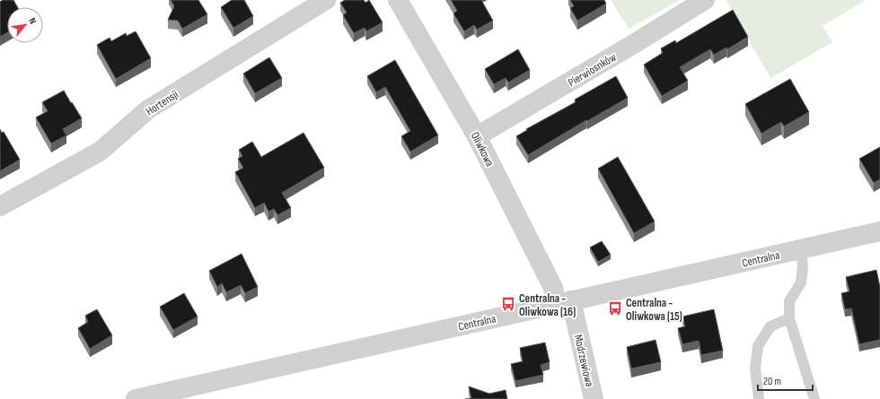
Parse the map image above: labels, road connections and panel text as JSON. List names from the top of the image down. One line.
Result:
{"streets":{"street":["Pierwiosnków","Hortensji","Oliwkowa","Centralna","Modrzewiowa"]},"crossings":[["Pierwiosnków","Oliwkowa"],["Oliwkowa","Centralna"],["Oliwkowa","Modrzewiowa"],["Centralna","Modrzewiowa"]],"places":{"bus stop":["Centralna - Oliwkowa (16)","Centralna - Oliwkowa (15)"]},"scale_bar":"20 m","north":"top right"}
